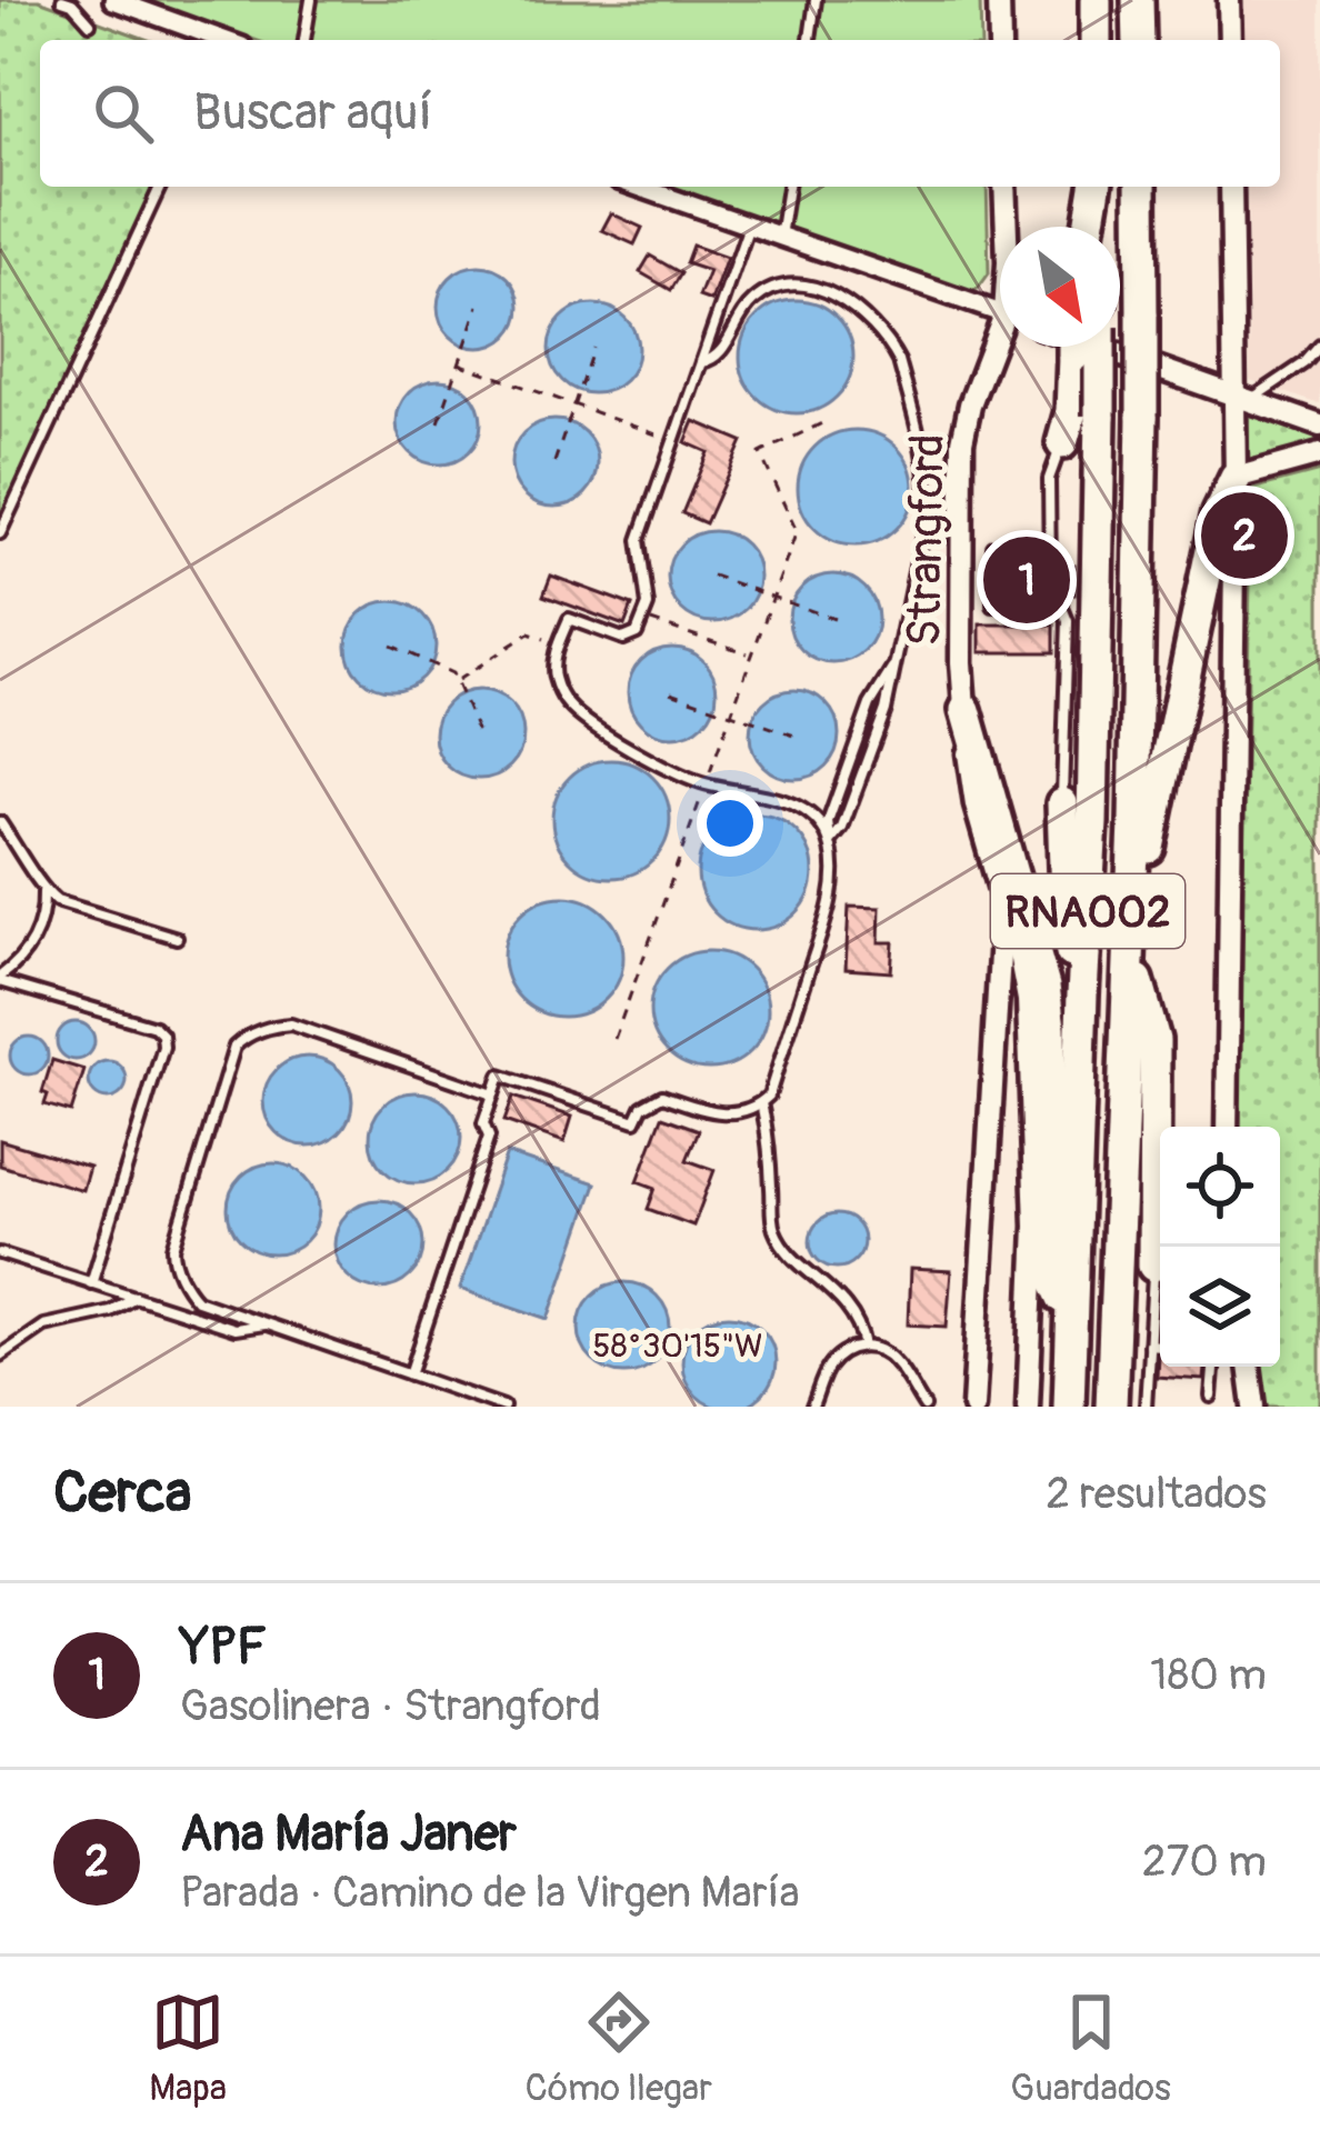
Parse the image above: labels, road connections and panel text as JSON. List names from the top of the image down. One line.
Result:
{"streets":{"highway":["RNA002"],"street":["Strangford"]},"north":"bottom right","page":{"search":"Buscar aquí","pins":["2","1"],"heading":["Cerca","2 resultados"],"list":[{"mark":"1","name":"YPF","note":"Gasolinera · Strangford","value":"180 m"},{"mark":"2","name":"Ana María Janer","note":"Parada · Camino de la Virgen María","value":"270 m"}],"nav":["Mapa","Cómo llegar","Guardados"]},"coordinates":["58°30'15\"W"]}
